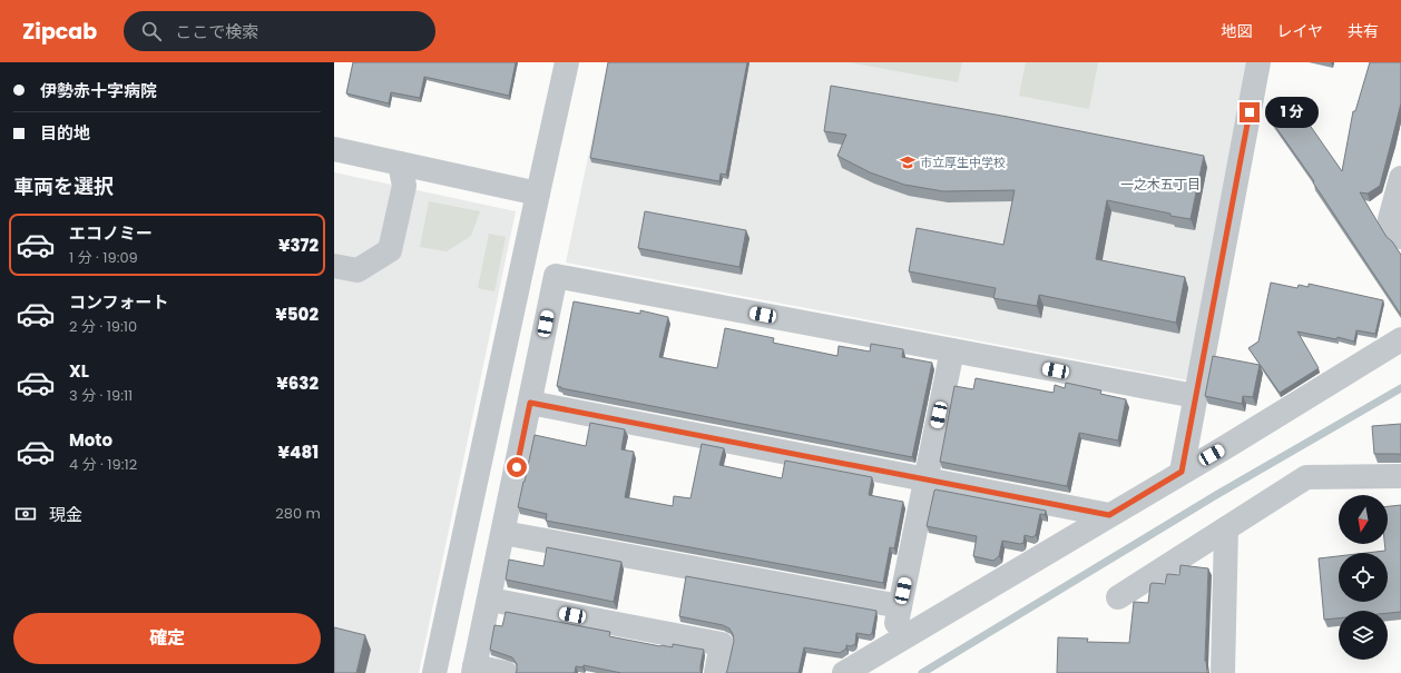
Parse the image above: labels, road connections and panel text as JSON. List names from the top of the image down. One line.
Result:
{"districts":["一之木五丁目"],"places":{"school or university":["市立厚生中学校"]},"north":"bottom","page":{"header":"Zipcab","search":"ここで検索","nav":["地図","レイヤ","共有"],"banner":["伊勢赤十字病院","目的地"],"bubble":"1 分","heading":"車両を選択","list":[{"name":"エコノミー","note":"1 分 · 19:09","value":"¥372"},{"name":"コンフォート","note":"2 分 · 19:10","value":"¥502"},{"name":"XL","note":"3 分 · 19:11","value":"¥632"},{"name":"Moto","note":"4 分 · 19:12","value":"¥481"}],"pay":["現金","280 m"],"buttons":"確定"}}
